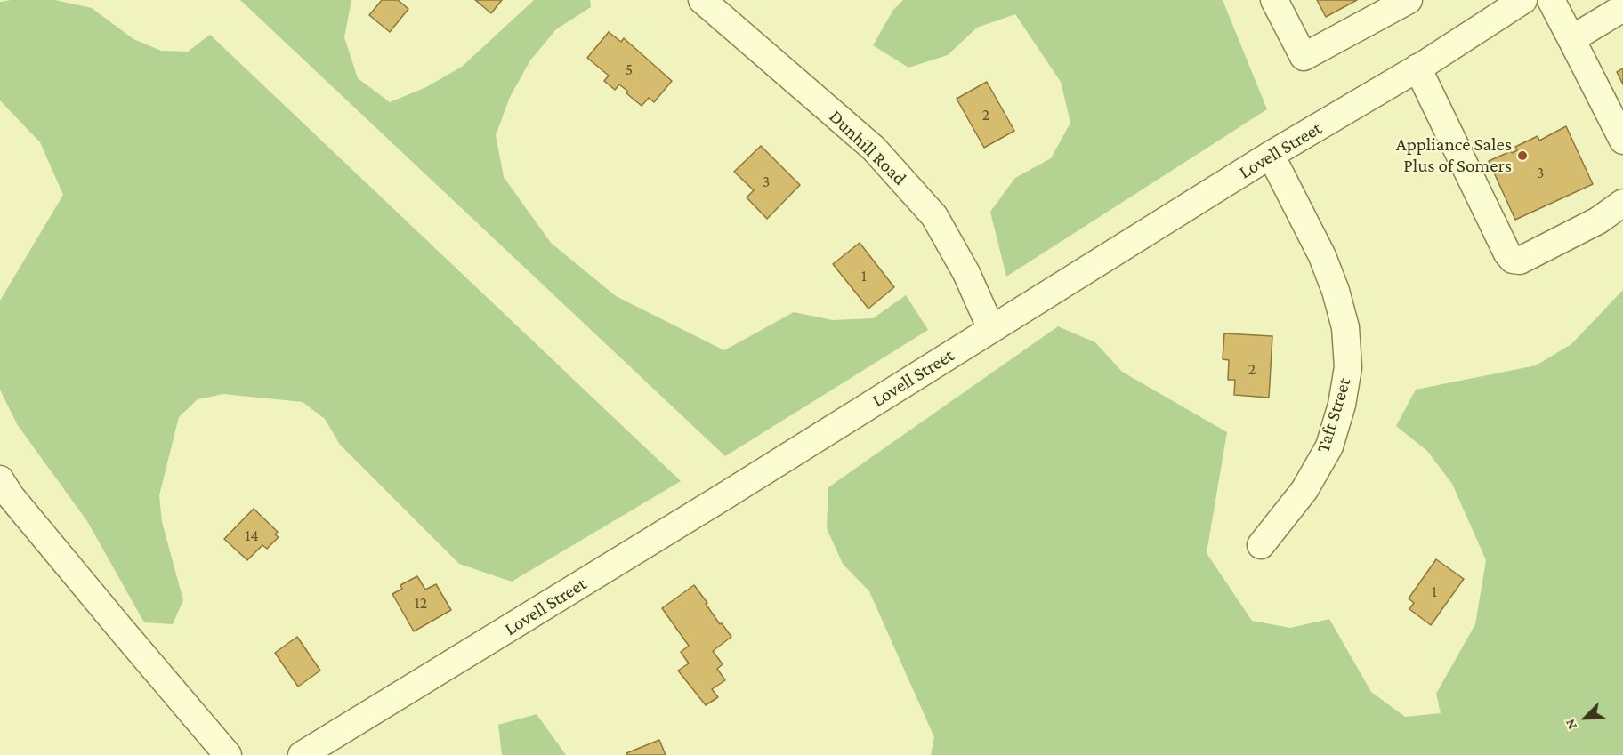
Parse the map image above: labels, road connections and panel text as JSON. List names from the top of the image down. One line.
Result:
{"streets":{"street":["Dunhill Road","Lovell Street","Taft Street"]},"crossings":[["Dunhill Road","Lovell Street"],["Lovell Street","Taft Street"]],"places":["Appliance Sales Plus of Somers"],"house_numbers":["5","2","3","3","1","2","14","1","12"],"north":"bottom left"}
